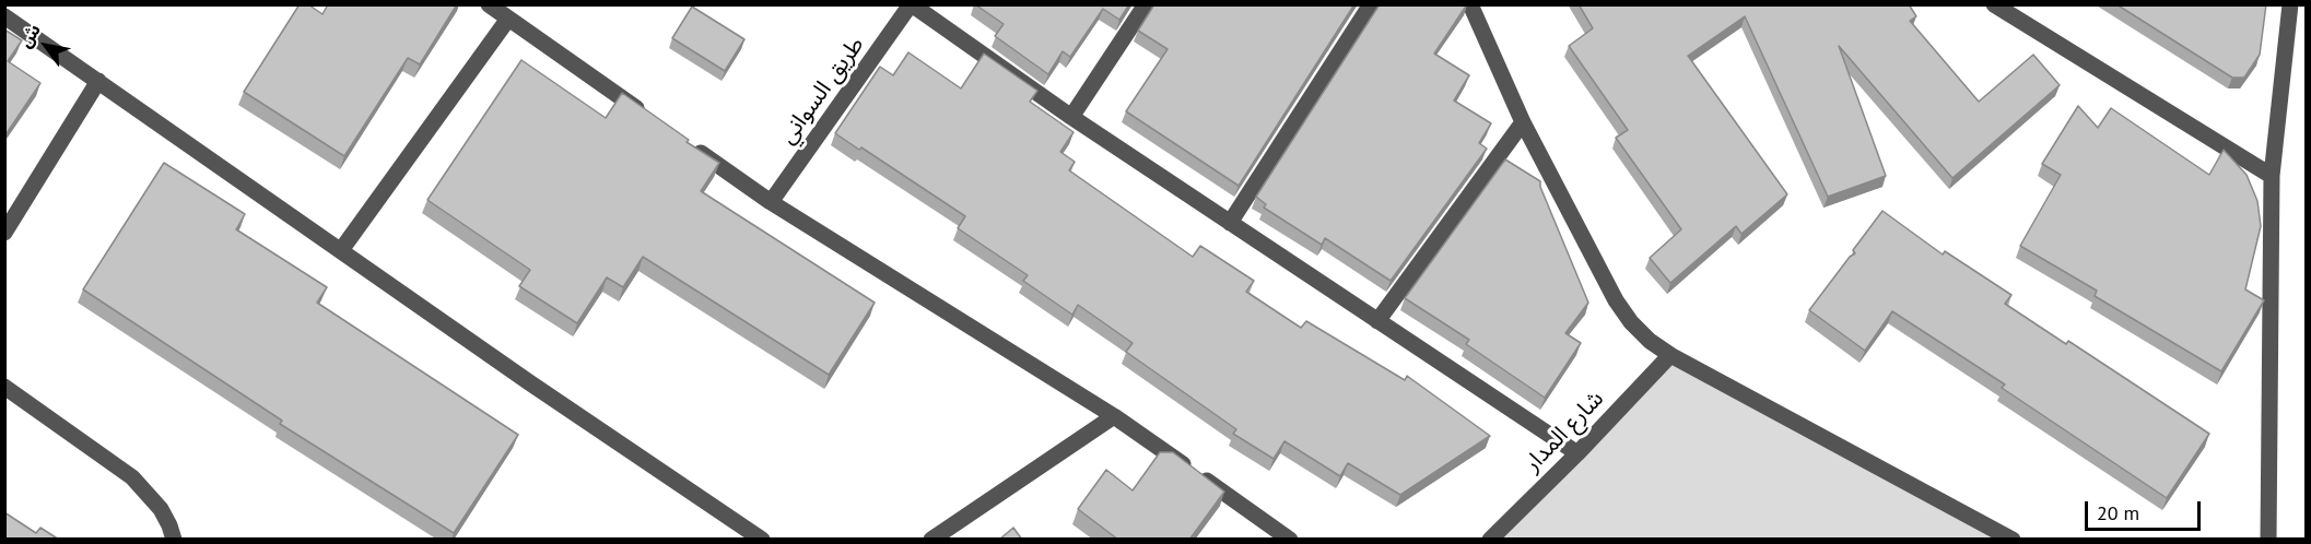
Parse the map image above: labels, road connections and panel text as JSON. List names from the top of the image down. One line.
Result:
{"streets":{"street":["طريق السواني","شارع المدار"]},"scale_bar":"20 m","north":"top left"}
